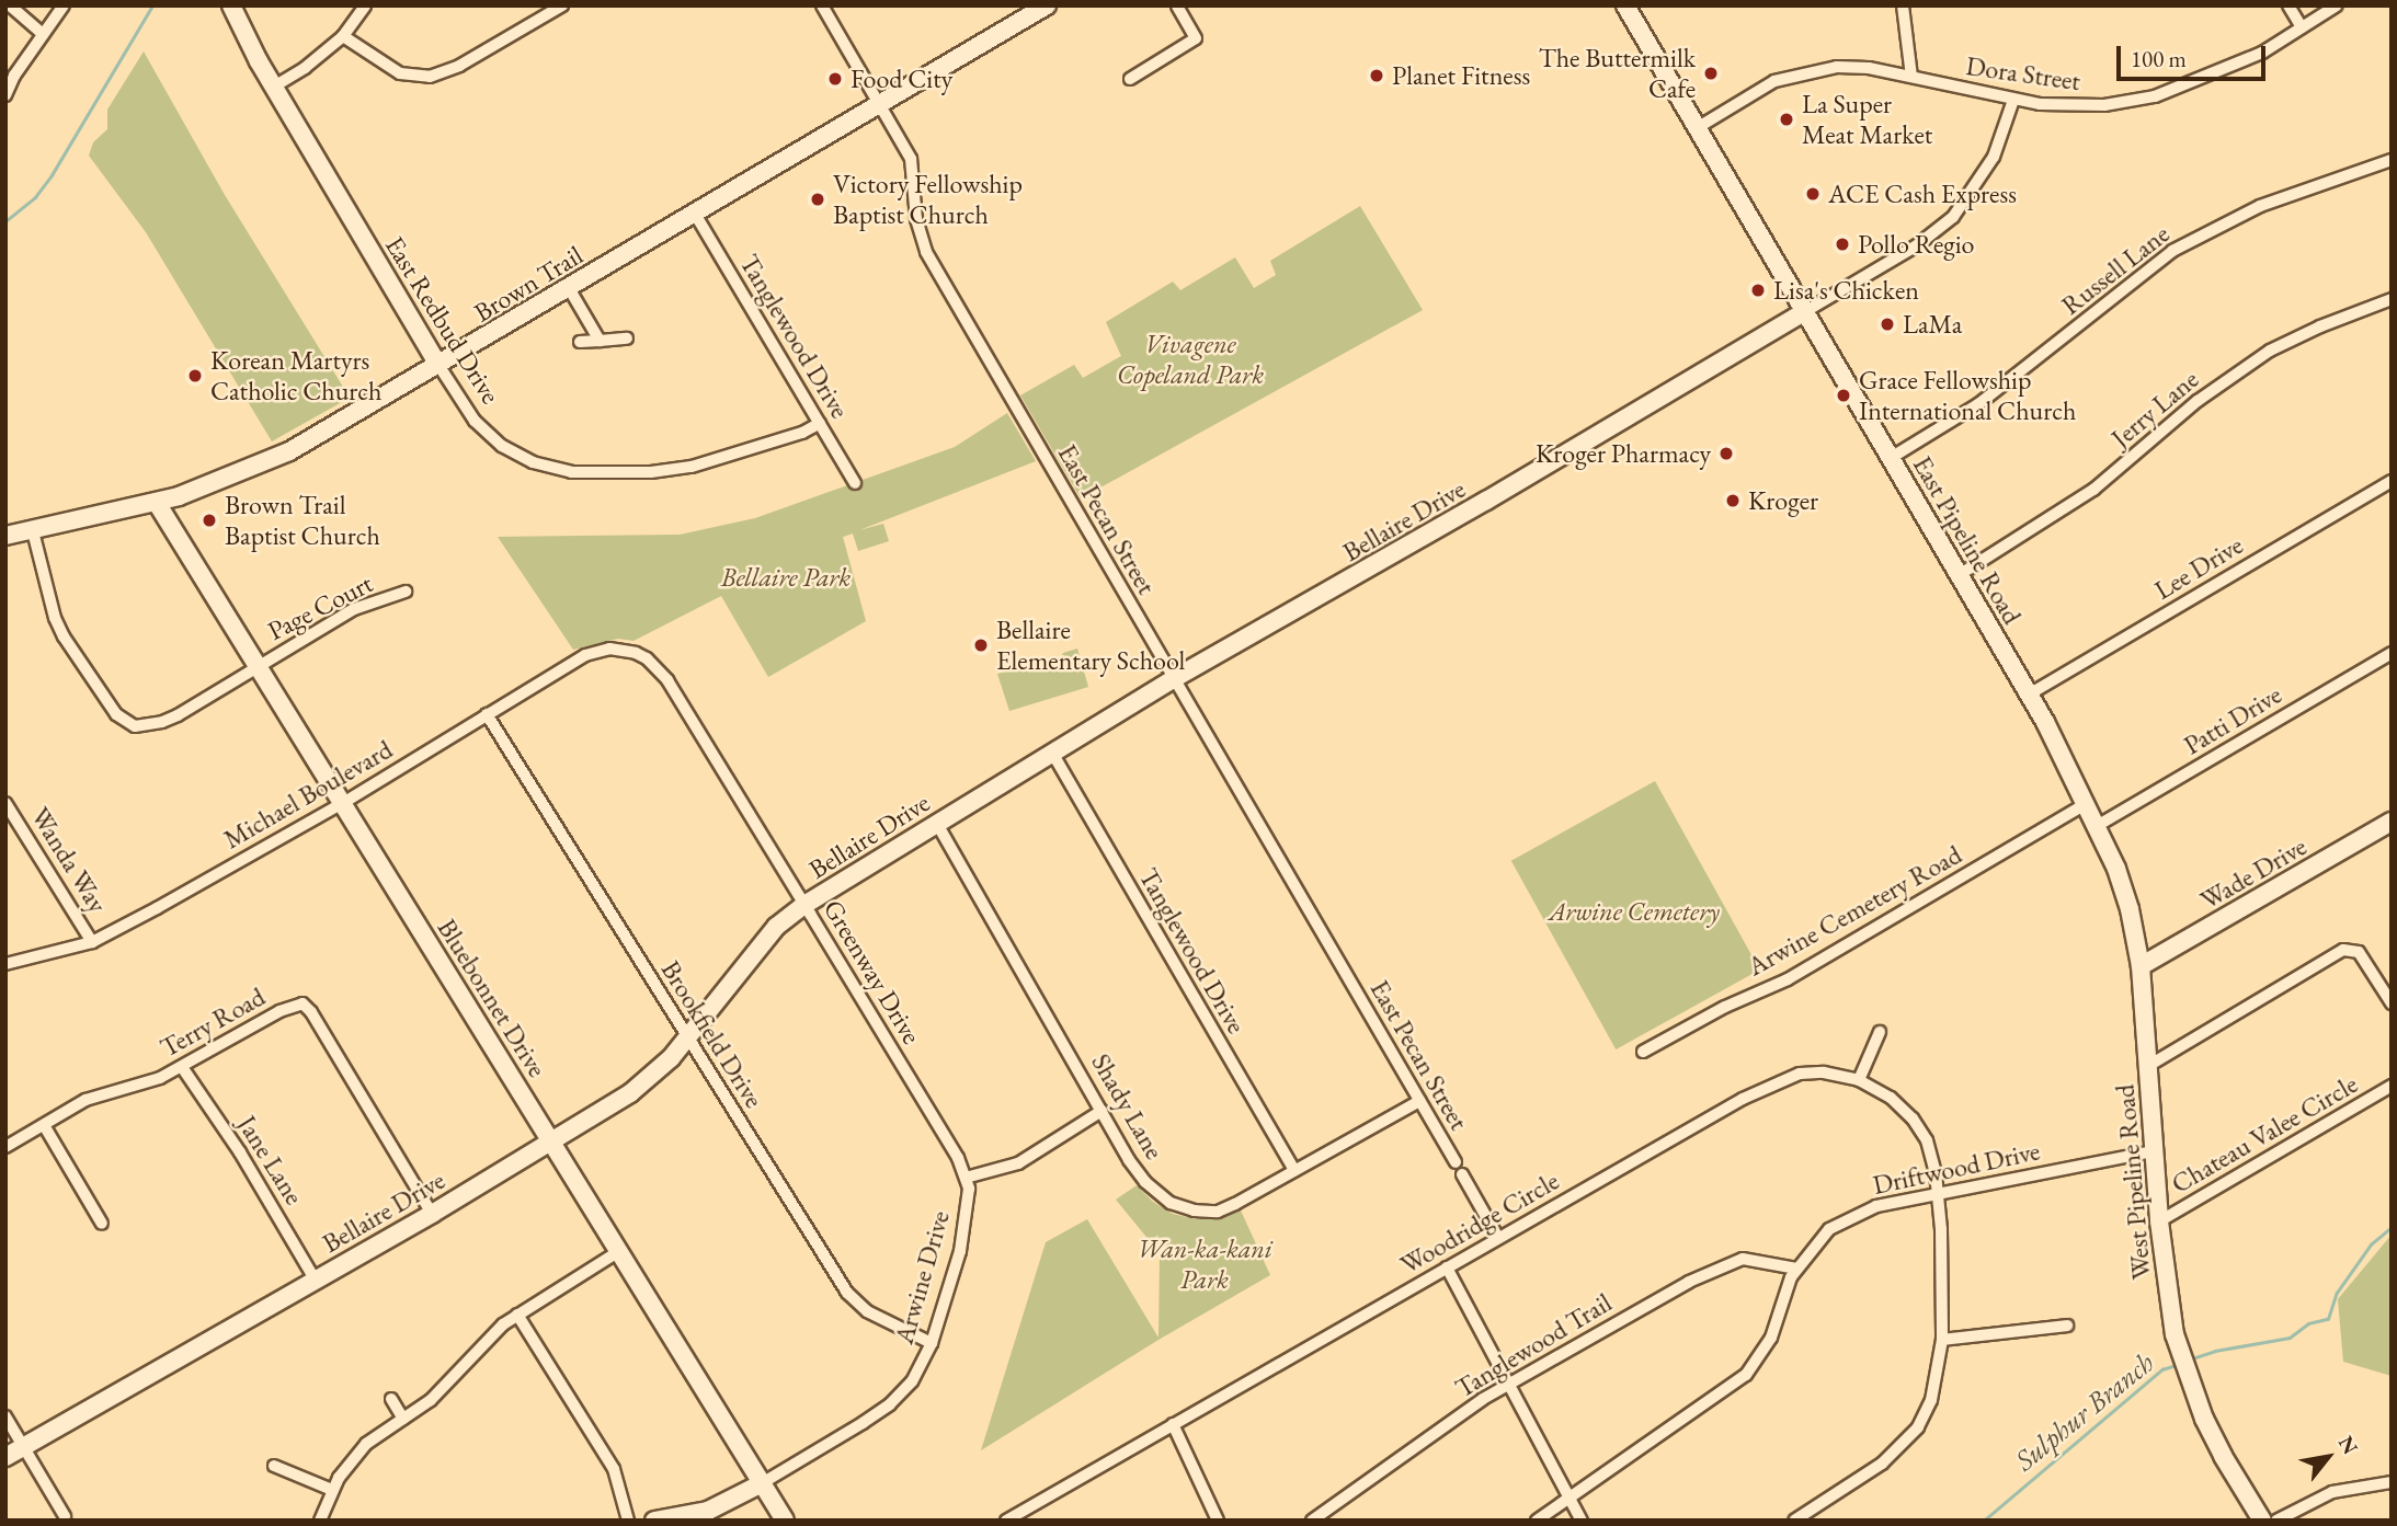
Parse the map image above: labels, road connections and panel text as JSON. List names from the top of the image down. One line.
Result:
{"streets":{"street":["Dora Street","Russell Lane","Brown Trail","East Redbud Drive","Tanglewood Drive","Jerry Lane","East Pecan Street","Bellaire Drive","East Pipeline Road","Lee Drive","Page Court","Patti Drive","Michael Boulevard","Wanda Way","Wade Drive","Arwine Cemetery Road","Greenway Drive","Bluebonnet Drive","Terry Road","Brookfield Drive","Shady Lane","Chateau Valee Circle","Jane Lane","Driftwood Drive","West Pipeline Road","Woodridge Circle","Arwine Drive","Tanglewood Trail"]},"crossings":[["Dora Street","East Pipeline Road"],["Russell Lane","East Pipeline Road"],["Brown Trail","East Redbud Drive"],["Brown Trail","Tanglewood Drive"],["Brown Trail","East Pecan Street"],["Brown Trail","Page Court"],["Brown Trail","Bluebonnet Drive"],["East Redbud Drive","Tanglewood Drive"],["Tanglewood Drive","Bellaire Drive"],["Tanglewood Drive","Shady Lane"],["Jerry Lane","East Pipeline Road"],["East Pecan Street","Bellaire Drive"],["East Pecan Street","Shady Lane"],["Bellaire Drive","East Pipeline Road"],["Bellaire Drive","Greenway Drive"],["Bellaire Drive","Bluebonnet Drive"],["Bellaire Drive","Terry Road"],["Bellaire Drive","Brookfield Drive"],["Bellaire Drive","Shady Lane"],["Bellaire Drive","Jane Lane"],["East Pipeline Road","Lee Drive"],["East Pipeline Road","Patti Drive"],["East Pipeline Road","Arwine Cemetery Road"],["East Pipeline Road","West Pipeline Road"],["Page Court","Bluebonnet Drive"],["Patti Drive","West Pipeline Road"],["Michael Boulevard","Wanda Way"],["Michael Boulevard","Greenway Drive"],["Michael Boulevard","Bluebonnet Drive"],["Michael Boulevard","Brookfield Drive"],["Wade Drive","West Pipeline Road"],["Greenway Drive","Arwine Drive"],["Bluebonnet Drive","Arwine Drive"],["Terry Road","Jane Lane"],["Brookfield Drive","Arwine Drive"],["Shady Lane","Arwine Drive"],["Chateau Valee Circle","West Pipeline Road"],["Driftwood Drive","West Pipeline Road"],["Driftwood Drive","Woodridge Circle"],["Driftwood Drive","Tanglewood Trail"]],"water":["Sulphur Branch"],"parks":["Vivagene Copeland Park","Bellaire Park","Arwine Cemetery","Wan-ka-kani Park"],"places":["The Buttermilk Cafe","Planet Fitness","Food City","La Super Meat Market","ACE Cash Express","Victory Fellowship Baptist Church","Pollo Regio","Lisa's Chicken","LaMa","Korean Martyrs Catholic Church","Grace Fellowship International Church","Kroger Pharmacy","Kroger","Brown Trail Baptist Church","Bellaire Elementary School"],"scale_bar":"100 m","north":"top right"}
